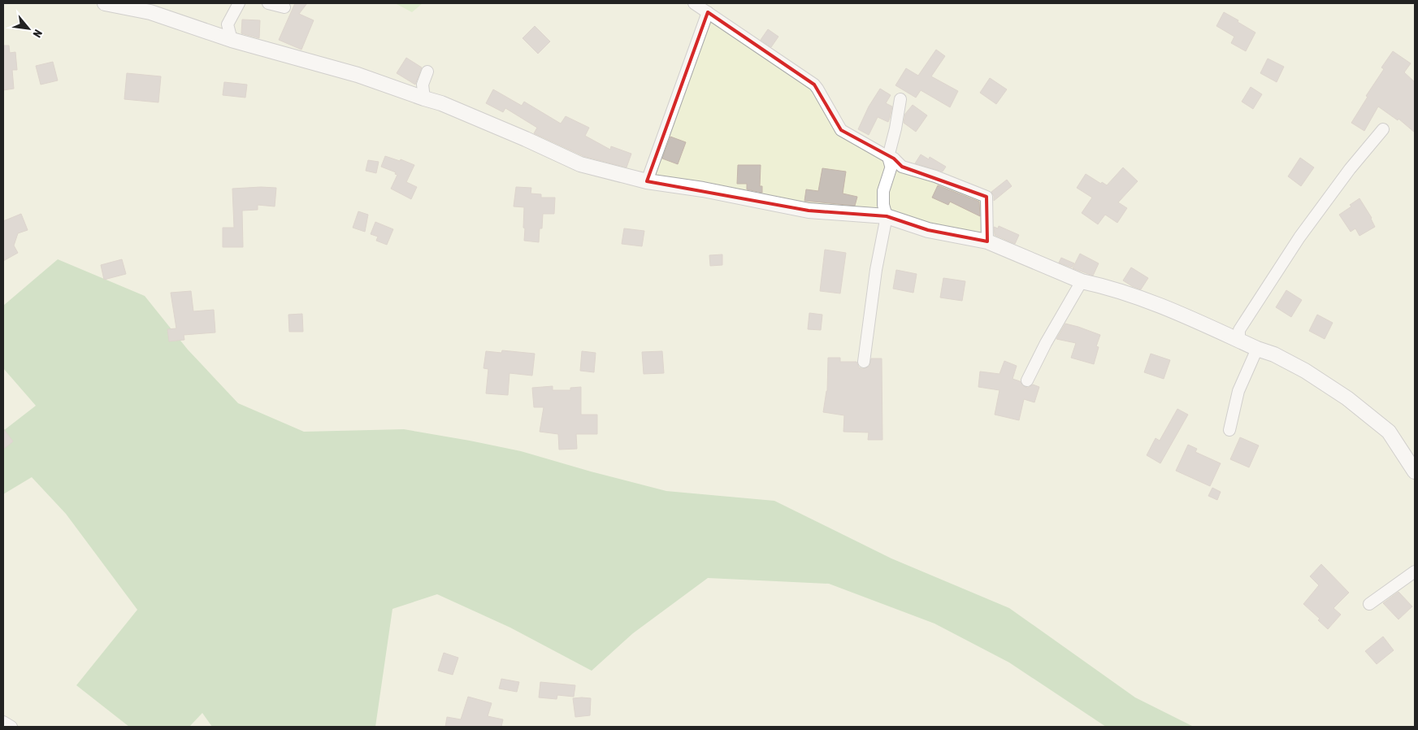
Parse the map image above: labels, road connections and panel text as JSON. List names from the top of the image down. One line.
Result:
{"north":"bottom right"}
